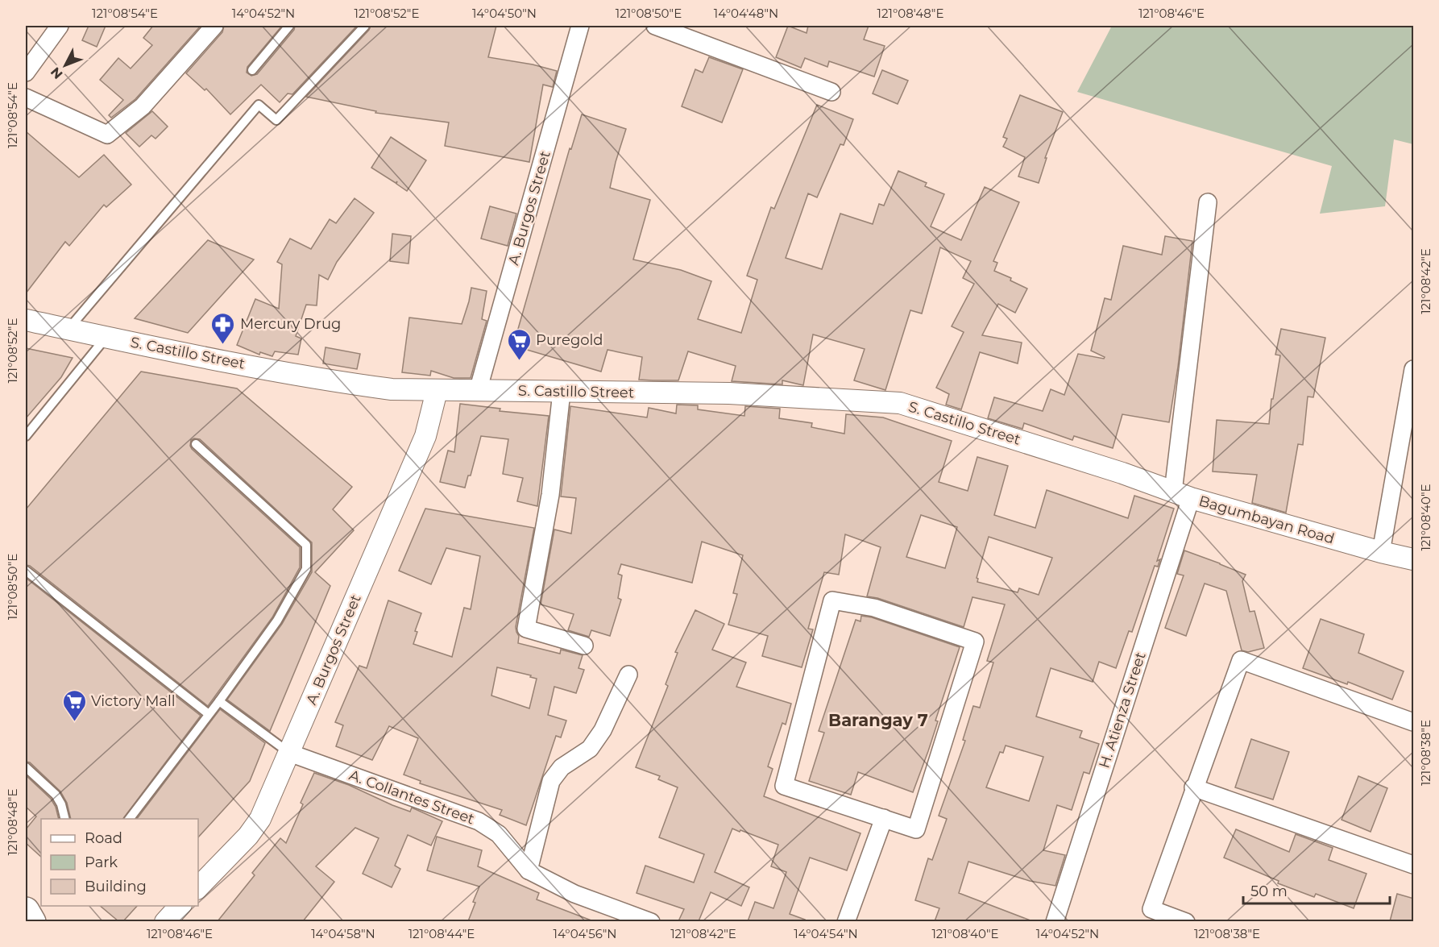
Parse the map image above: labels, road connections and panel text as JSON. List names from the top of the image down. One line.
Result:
{"streets":{"street":["A. Burgos Street","S. Castillo Street","Bagumbayan Road","H. Atienza Street","A. Collantes Street"]},"crossings":[["A. Burgos Street","S. Castillo Street"],["A. Burgos Street","A. Collantes Street"],["S. Castillo Street","Bagumbayan Road"],["Bagumbayan Road","H. Atienza Street"]],"districts":["Barangay 7"],"places":{"pharmacy":["Mercury Drug"],"supermarket":["Puregold","Victory Mall"]},"legend":["Road","Park","Building"],"scale_bar":"50 m","north":"bottom left","coordinates":["121°08'54\"E","14°04'52\"N","121°08'52\"E","14°04'50\"N","121°08'50\"E","14°04'48\"N","121°08'48\"E","121°08'46\"E","121°08'42\"E","121°08'40\"E","121°08'38\"E","14°04'58\"N","121°08'44\"E","14°04'56\"N","14°04'54\"N"]}
